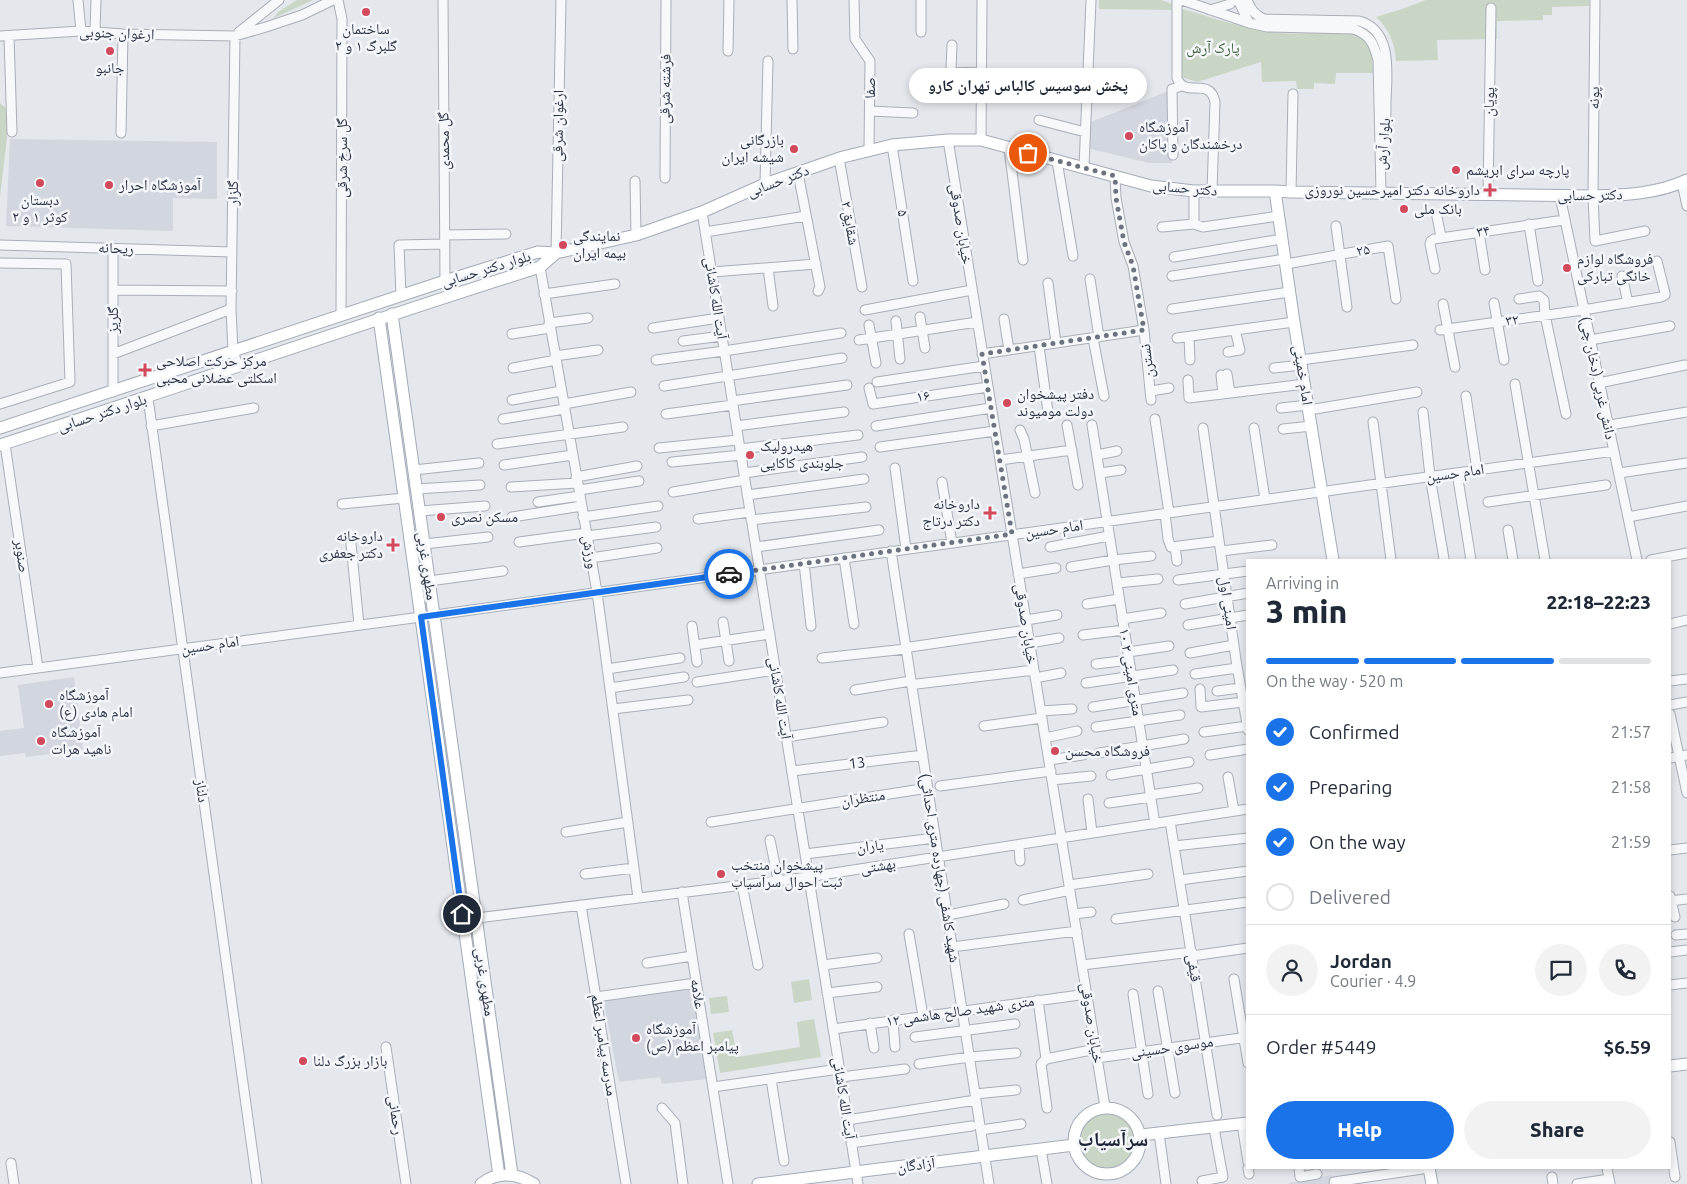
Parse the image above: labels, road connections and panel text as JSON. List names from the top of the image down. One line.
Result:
{"streets":{"main road":["دکتر حسابی","بلوار دکتر حسابی","امام خمینی","مطهری غربی","آزادگان"],"street":["ارغوان جنوبی","صفا","فرشته شرقی","پونه","پویان","ارغوان شرقی","گل محمدی","بلوار آرش","گل سرخ شرقی","گلزار","۵","شقایق ۲","خیابان صدوقی","۳۴","ریحانه","۲۵","آیت الله کاشانی","گلریز","۳۲","نسترن","دانش غربی (دخان چی)","۱۶","امام حسین","ورزش","صنوبر","امینی اول","۱۰ متری امینی ۲","13","دلناز","منتظران","یاران","بهشتی","شهید کاشفی (چهارده متری احداثی)","قیفی","علامه","۱۲ متری شهید صالح هاشمی","مدرسه پیامبر اعظم","موسوی حسینی","رحمانی"]},"crossings":[["ارغوان جنوبی","گلزار"],["صفا","دکتر حسابی"],["پونه","دکتر حسابی"],["پویان","دکتر حسابی"],["ارغوان شرقی","دکتر حسابی"],["ارغوان شرقی","بلوار دکتر حسابی"],["گل محمدی","بلوار دکتر حسابی"],["گل سرخ شرقی","بلوار دکتر حسابی"],["دکتر حسابی","۵"],["دکتر حسابی","شقایق ۲"],["دکتر حسابی","خیابان صدوقی"],["دکتر حسابی","بلوار دکتر حسابی"],["دکتر حسابی","آیت الله کاشانی"],["دکتر حسابی","نسترن"],["دکتر حسابی","امام خمینی"],["دکتر حسابی","دانش غربی (دخان چی)"],["گلزار","ریحانه"],["گلزار","بلوار دکتر حسابی"],["خیابان صدوقی","۱۶"],["خیابان صدوقی","امام حسین"],["خیابان صدوقی","بهشتی"],["خیابان صدوقی","۱۲ متری شهید صالح هاشمی"],["خیابان صدوقی","موسوی حسینی"],["خیابان صدوقی","آزادگان"],["۳۴","دانش غربی (دخان چی)"],["ریحانه","گلریز"],["۲۵","امام خمینی"],["بلوار دکتر حسابی","گلریز"],["بلوار دکتر حسابی","ورزش"],["بلوار دکتر حسابی","صنوبر"],["بلوار دکتر حسابی","مطهری غربی"],["بلوار دکتر حسابی","دلناز"],["آیت الله کاشانی","امام حسین"],["آیت الله کاشانی","13"],["آیت الله کاشانی","منتظران"],["آیت الله کاشانی","یاران"],["آیت الله کاشانی","بهشتی"],["آیت الله کاشانی","۱۲ متری شهید صالح هاشمی"],["آیت الله کاشانی","آزادگان"],["۳۲","دانش غربی (دخان چی)"],["امام خمینی","امام حسین"],["دانش غربی (دخان چی)","امام حسین"],["امام حسین","ورزش"],["امام حسین","صنوبر"],["امام حسین","مطهری غربی"],["امام حسین","امینی اول"],["امام حسین","۱۰ متری امینی ۲"],["امام حسین","دلناز"],["امام حسین","شهید کاشفی (چهارده متری احداثی)"],["ورزش","بهشتی"],["مطهری غربی","بهشتی"],["۱۰ متری امینی ۲","بهشتی"],["13","شهید کاشفی (چهارده متری احداثی)"],["منتظران","شهید کاشفی (چهارده متری احداثی)"],["یاران","شهید کاشفی (چهارده متری احداثی)"],["بهشتی","شهید کاشفی (چهارده متری احداثی)"],["بهشتی","قیفی"],["بهشتی","علامه"],["بهشتی","مدرسه پیامبر اعظم"],["شهید کاشفی (چهارده متری احداثی)","۱۲ متری شهید صالح هاشمی"],["شهید کاشفی (چهارده متری احداثی)","آزادگان"],["قیفی","موسوی حسینی"]],"districts":["سرآسیاب"],"parks":["پارک آرش"],"places":{"other":["ساختمان گلبرگ ۱ و ۲","جانبو","آموزشگاه درخشندگان و پاکان","بازرگانی شیشه ایران","پخش سوسیس کالباس تهران کارو","پارچه سرای ابریشم","دبستان کوثر ۱ و ۲","آموزشگاه احرار","بانک ملی","نمایندگی بیمه ایران","فروشگاه لوازم خانگی تبارکی","دفتر پیشخوان دولت مومیوند","هیدرولیک جلوبندی کاکایی","مسکن نصری","آموزشگاه امام هادی (ع)","آموزشگاه ناهید هرات","فروشگاه محسن","پیشخوان منتخب ثبت احوال سرآسیاب","آموزشگاه پیامبر اعظم (ص)","بازار بزرگ دلنا"],"health":["داروخانه دکتر امیرحسین نوروزی","مرکز حرکت اصلاحی اسکلتی عضلانی محبی","داروخانه دکتر درتاج","داروخانه دکتر جعفری"]},"page":{"bubble":"پخش سوسیس کالباس تهران کارو","heading":["3 min","Arriving in","22:18–22:23"],"panel":["Jordan","Courier · 4.9","Order #5449","$6.59"],"bar":"On the way · 520 m","list":[["Confirmed","21:57"],["Preparing","21:58"],["On the way","21:59"],"Delivered"],"buttons":["Help","Share"]}}
